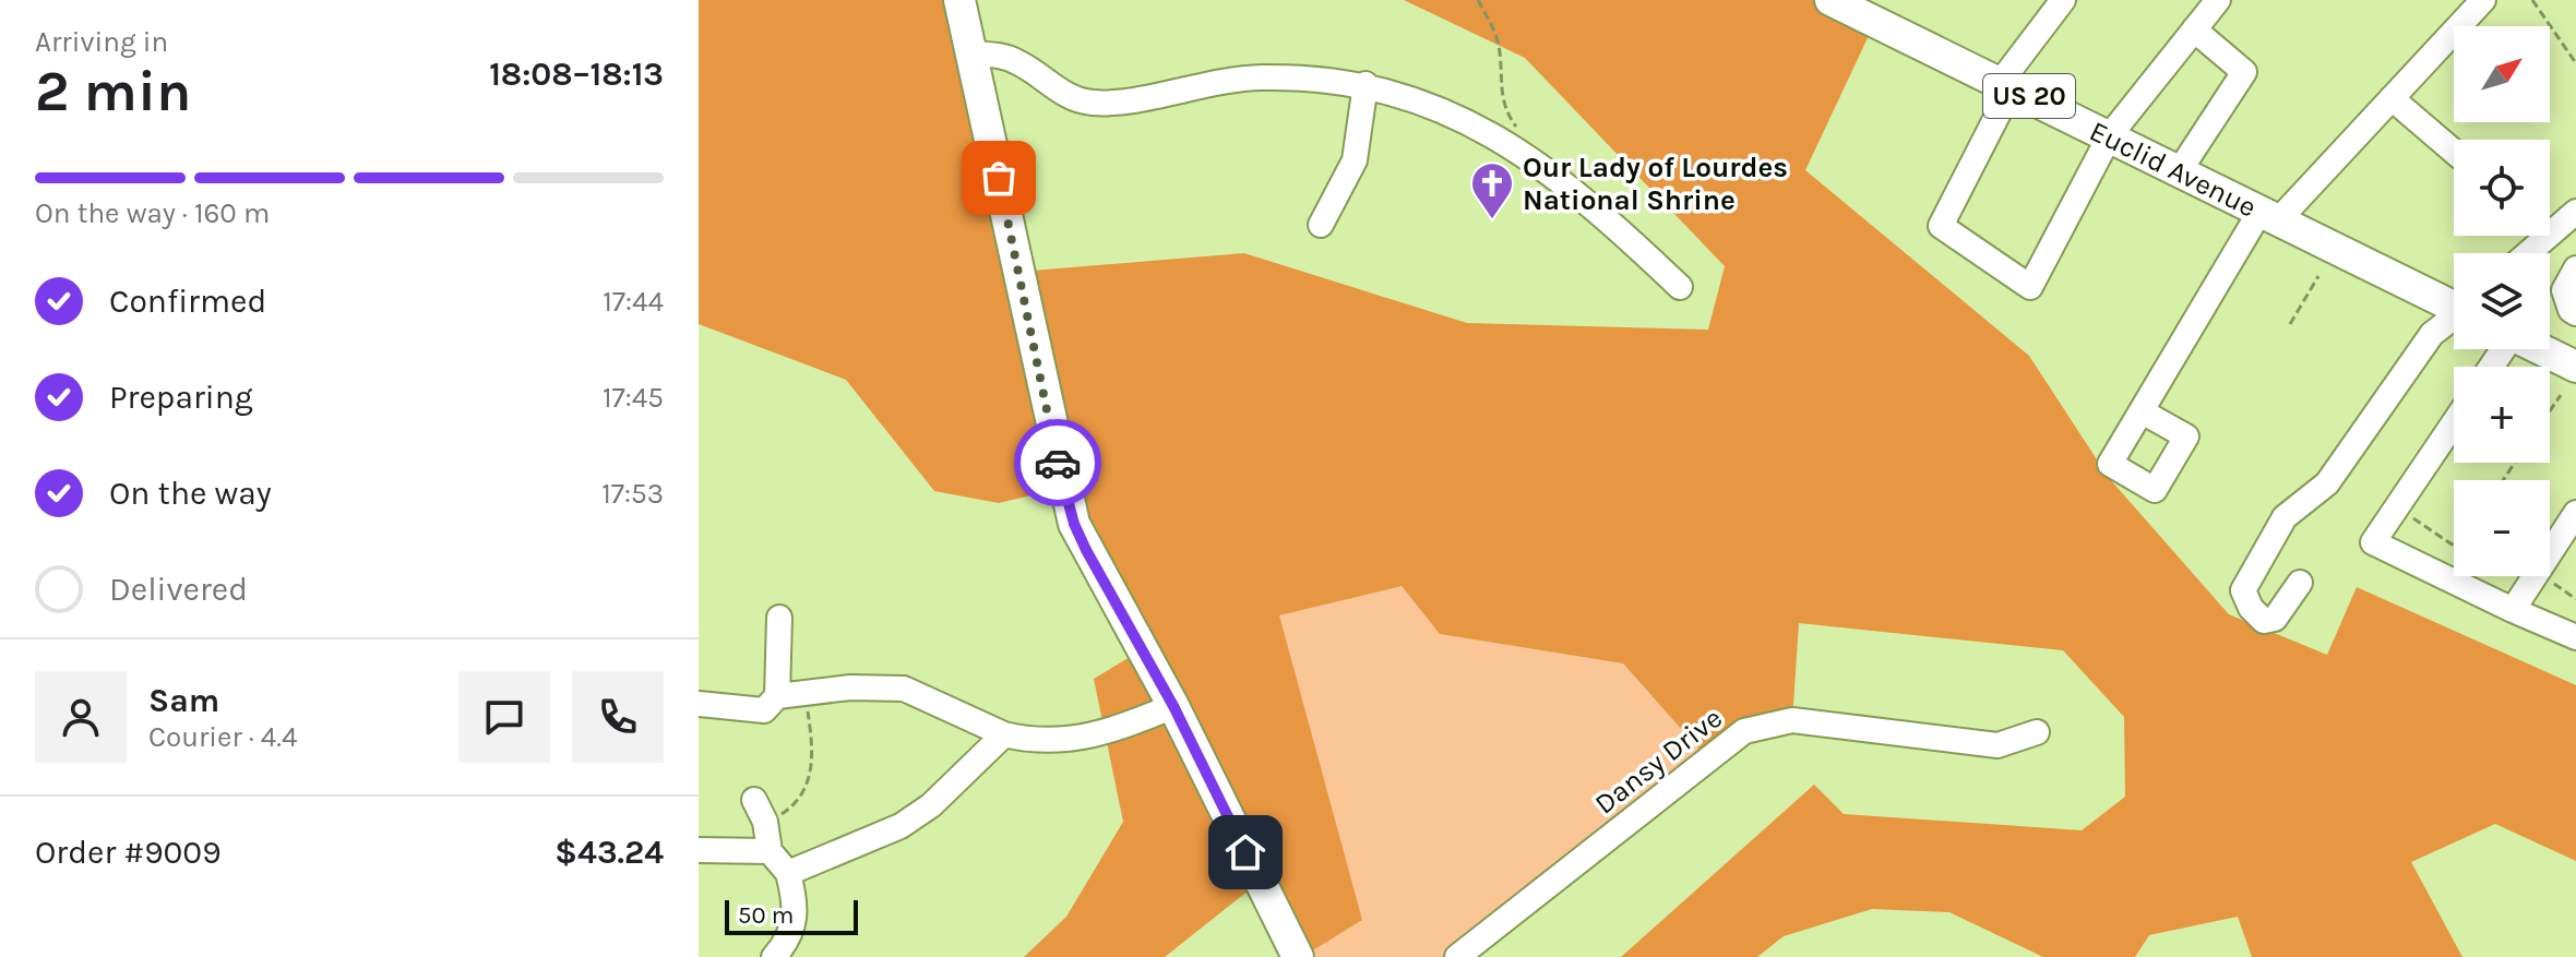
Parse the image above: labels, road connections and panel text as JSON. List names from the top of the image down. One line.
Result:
{"streets":{"main road":["US 20","Euclid Avenue"],"street":["Dansy Drive"]},"places":{"church":["Our Lady of Lourdes National Shrine"]},"scale_bar":"50 m","north":"top right","page":{"heading":["2 min","Arriving in","18:08–18:13"],"panel":["Sam","Courier · 4.4","Order #9009","$43.24"],"map_buttons":["+","−"],"bar":"On the way · 160 m","list":[["Confirmed","17:44"],["Preparing","17:45"],["On the way","17:53"],"Delivered"],"scale":"50 m"}}
